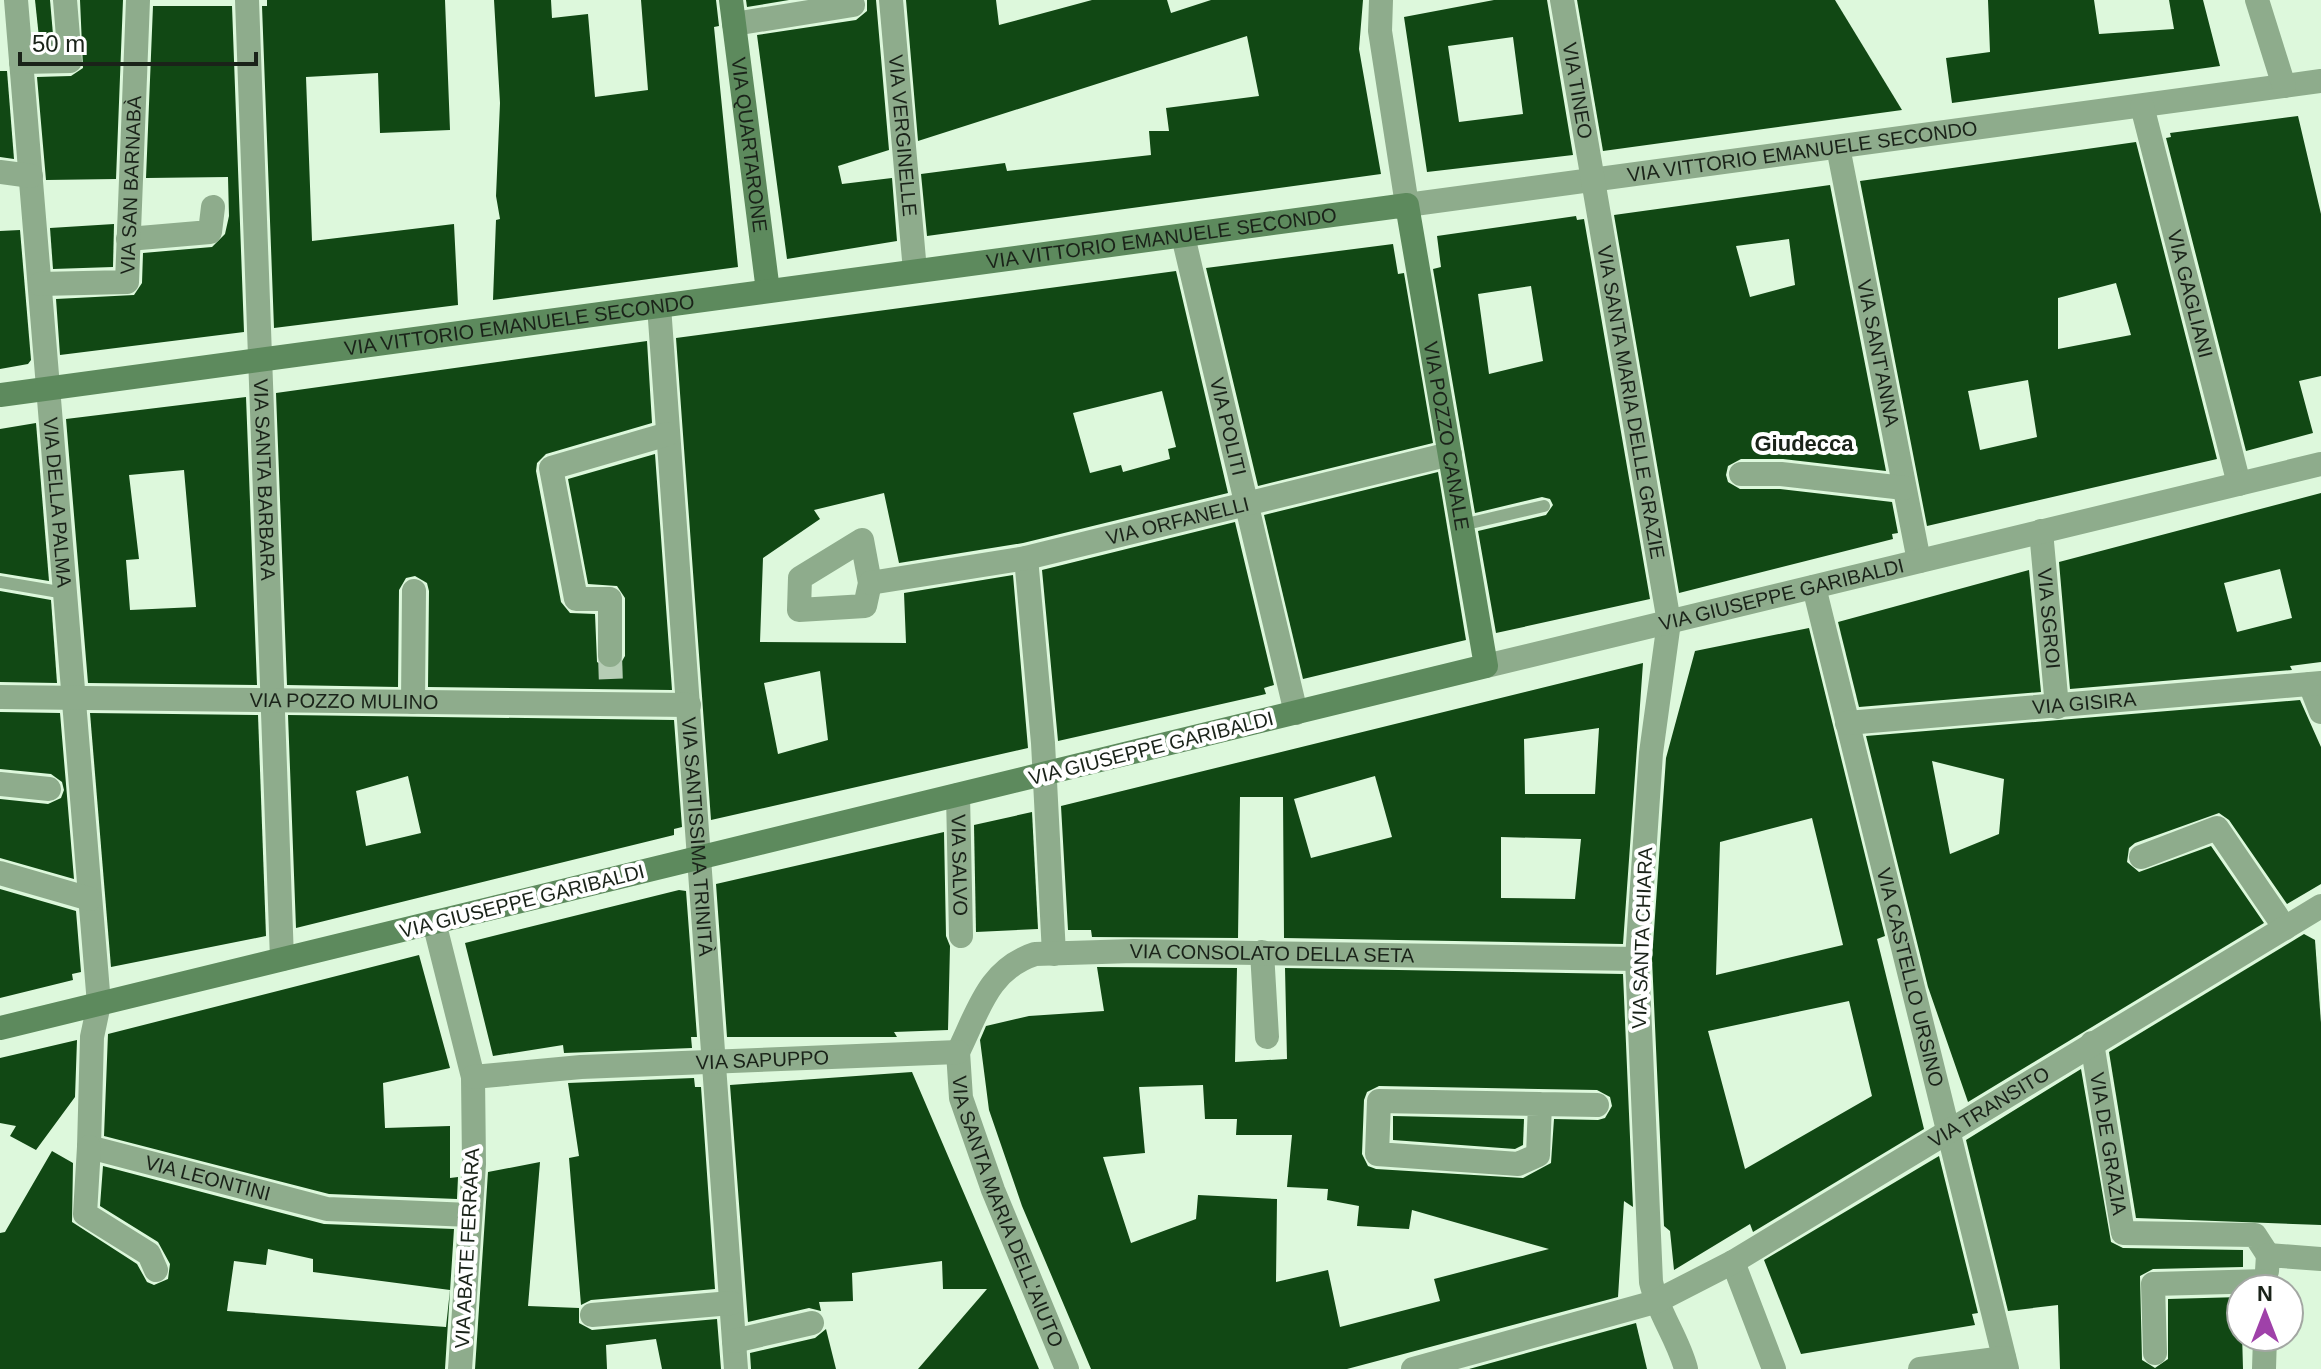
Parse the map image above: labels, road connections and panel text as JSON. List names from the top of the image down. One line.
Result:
{"streets":{"main road":["VIA QUARTARONE","VIA VITTORIO EMANUELE SECONDO","VIA POZZO CANALE","VIA GIUSEPPE GARIBALDI"],"street":["VIA TINEO","VIA VERGINELLE","VIA SAN BARNABÀ","VIA GAGLIANI","VIA SANT'ANNA","VIA SANTA MARIA DELLE GRAZIE","VIA POLITI","VIA SANTA BARBARA","VIA DELLA PALMA","VIA ORFANELLI","VIA SGROI","VIA POZZO MULINO","VIA GISIRA","VIA SANTISSIMA TRINITÀ","VIA SALVO","VIA SANTA CHIARA","VIA CONSOLATO DELLA SETA","VIA CASTELLO URSINO","VIA SAPUPPO","VIA TRANSITO","VIA DE GRAZIA","VIA LEONTINI","VIA SANTA MARIA DELL'AIUTO","VIA ABATE FERRARA"]},"crossings":[["VIA TINEO","VIA VITTORIO EMANUELE SECONDO"],["VIA TINEO","VIA SANTA MARIA DELLE GRAZIE"],["VIA VERGINELLE","VIA VITTORIO EMANUELE SECONDO"],["VIA QUARTARONE","VIA VITTORIO EMANUELE SECONDO"],["VIA VITTORIO EMANUELE SECONDO","VIA GAGLIANI"],["VIA VITTORIO EMANUELE SECONDO","VIA SANT'ANNA"],["VIA VITTORIO EMANUELE SECONDO","VIA SANTA MARIA DELLE GRAZIE"],["VIA VITTORIO EMANUELE SECONDO","VIA POLITI"],["VIA VITTORIO EMANUELE SECONDO","VIA POZZO CANALE"],["VIA VITTORIO EMANUELE SECONDO","VIA SANTA BARBARA"],["VIA VITTORIO EMANUELE SECONDO","VIA DELLA PALMA"],["VIA VITTORIO EMANUELE SECONDO","VIA SANTISSIMA TRINITÀ"],["VIA SAN BARNABÀ","VIA DELLA PALMA"],["VIA GAGLIANI","VIA GIUSEPPE GARIBALDI"],["VIA SANT'ANNA","VIA GIUSEPPE GARIBALDI"],["VIA SANTA MARIA DELLE GRAZIE","VIA GIUSEPPE GARIBALDI"],["VIA SANTA MARIA DELLE GRAZIE","VIA SANTA CHIARA"],["VIA POLITI","VIA ORFANELLI"],["VIA POLITI","VIA GIUSEPPE GARIBALDI"],["VIA POZZO CANALE","VIA ORFANELLI"],["VIA POZZO CANALE","VIA GIUSEPPE GARIBALDI"],["VIA SANTA BARBARA","VIA GIUSEPPE GARIBALDI"],["VIA SANTA BARBARA","VIA POZZO MULINO"],["VIA DELLA PALMA","VIA GIUSEPPE GARIBALDI"],["VIA DELLA PALMA","VIA POZZO MULINO"],["VIA GIUSEPPE GARIBALDI","VIA SGROI"],["VIA GIUSEPPE GARIBALDI","VIA SANTISSIMA TRINITÀ"],["VIA GIUSEPPE GARIBALDI","VIA SALVO"],["VIA GIUSEPPE GARIBALDI","VIA SANTA CHIARA"],["VIA GIUSEPPE GARIBALDI","VIA CASTELLO URSINO"],["VIA SGROI","VIA GISIRA"],["VIA POZZO MULINO","VIA SANTISSIMA TRINITÀ"],["VIA GISIRA","VIA CASTELLO URSINO"],["VIA SANTISSIMA TRINITÀ","VIA SAPUPPO"],["VIA SANTA CHIARA","VIA CONSOLATO DELLA SETA"],["VIA SANTA CHIARA","VIA TRANSITO"],["VIA CONSOLATO DELLA SETA","VIA SAPUPPO"],["VIA CONSOLATO DELLA SETA","VIA SANTA MARIA DELL'AIUTO"],["VIA CASTELLO URSINO","VIA TRANSITO"],["VIA SAPUPPO","VIA SANTA MARIA DELL'AIUTO"],["VIA SAPUPPO","VIA ABATE FERRARA"],["VIA TRANSITO","VIA DE GRAZIA"],["VIA LEONTINI","VIA ABATE FERRARA"]],"districts":["Giudecca"],"scale_bar":"50 m","north":"top"}
